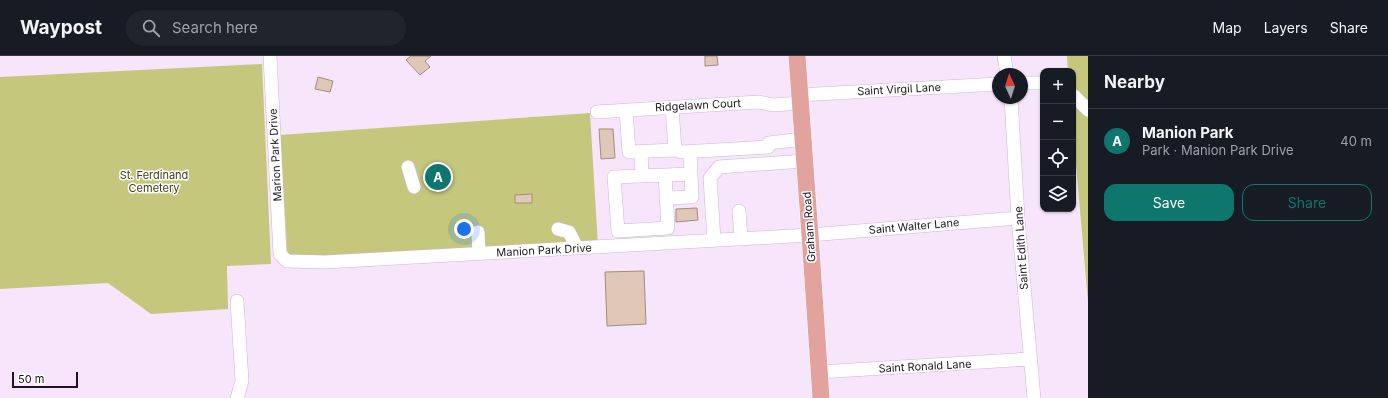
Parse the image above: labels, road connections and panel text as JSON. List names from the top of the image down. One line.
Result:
{"streets":{"main road":["Graham Road"],"street":["Saint Virgil Lane","Ridgelawn Court","Marion Park Drive","Saint Walter Lane","Saint Edith Lane","Manion Park Drive","Saint Ronald Lane"]},"crossings":[["Saint Virgil Lane","Ridgelawn Court"],["Saint Virgil Lane","Graham Road"],["Ridgelawn Court","Graham Road"],["Marion Park Drive","Manion Park Drive"],["Saint Walter Lane","Graham Road"],["Saint Walter Lane","Saint Edith Lane"],["Saint Walter Lane","Manion Park Drive"],["Graham Road","Manion Park Drive"],["Graham Road","Saint Ronald Lane"],["Saint Edith Lane","Saint Ronald Lane"]],"parks":["St. Ferdinand Cemetery"],"scale_bar":"50 m","north":"top","page":{"header":"Waypost","search":"Search here","nav":["Map","Layers","Share"],"heading":"Nearby","map_buttons":["+","−"],"list":[{"mark":"A","name":"Manion Park","note":"Park · Manion Park Drive","value":"40 m"}],"pins":"A","buttons":["Save","Share"],"scale":"50 m"}}
